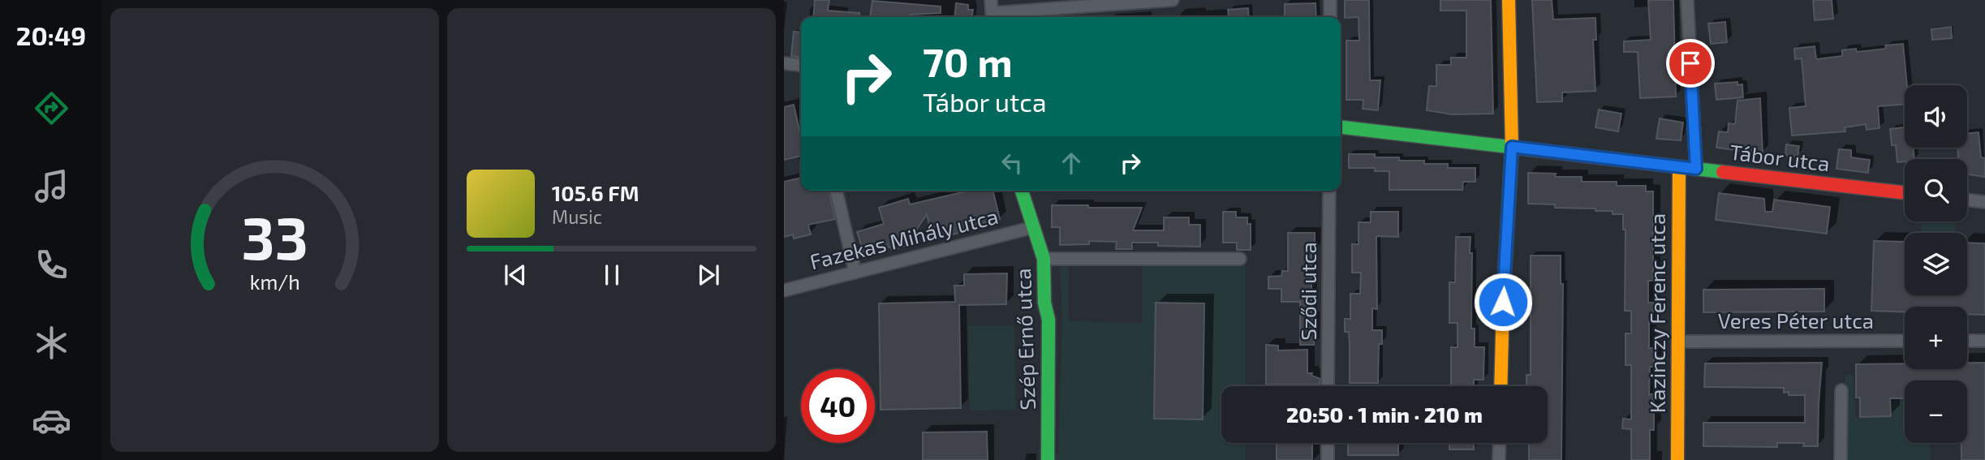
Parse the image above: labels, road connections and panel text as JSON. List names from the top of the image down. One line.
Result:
{"streets":{"street":["Tábor utca","Fazekas Mihály utca","Sződi utca","Kazinczy Ferenc utca","Veres Péter utca","Szép Ernő utca"]},"crossings":[["Tábor utca","Kazinczy Ferenc utca"],["Fazekas Mihály utca","Szép Ernő utca"],["Kazinczy Ferenc utca","Veres Péter utca"]],"page":{"tabs":"20:49","turn":["70 m","Tábor utca"],"map_buttons":["+","−"],"song":["105.6 FM","Music"],"limit":"40","trip":"20:50 · 1 min · 210 m","gauge":["33","km/h"]}}
